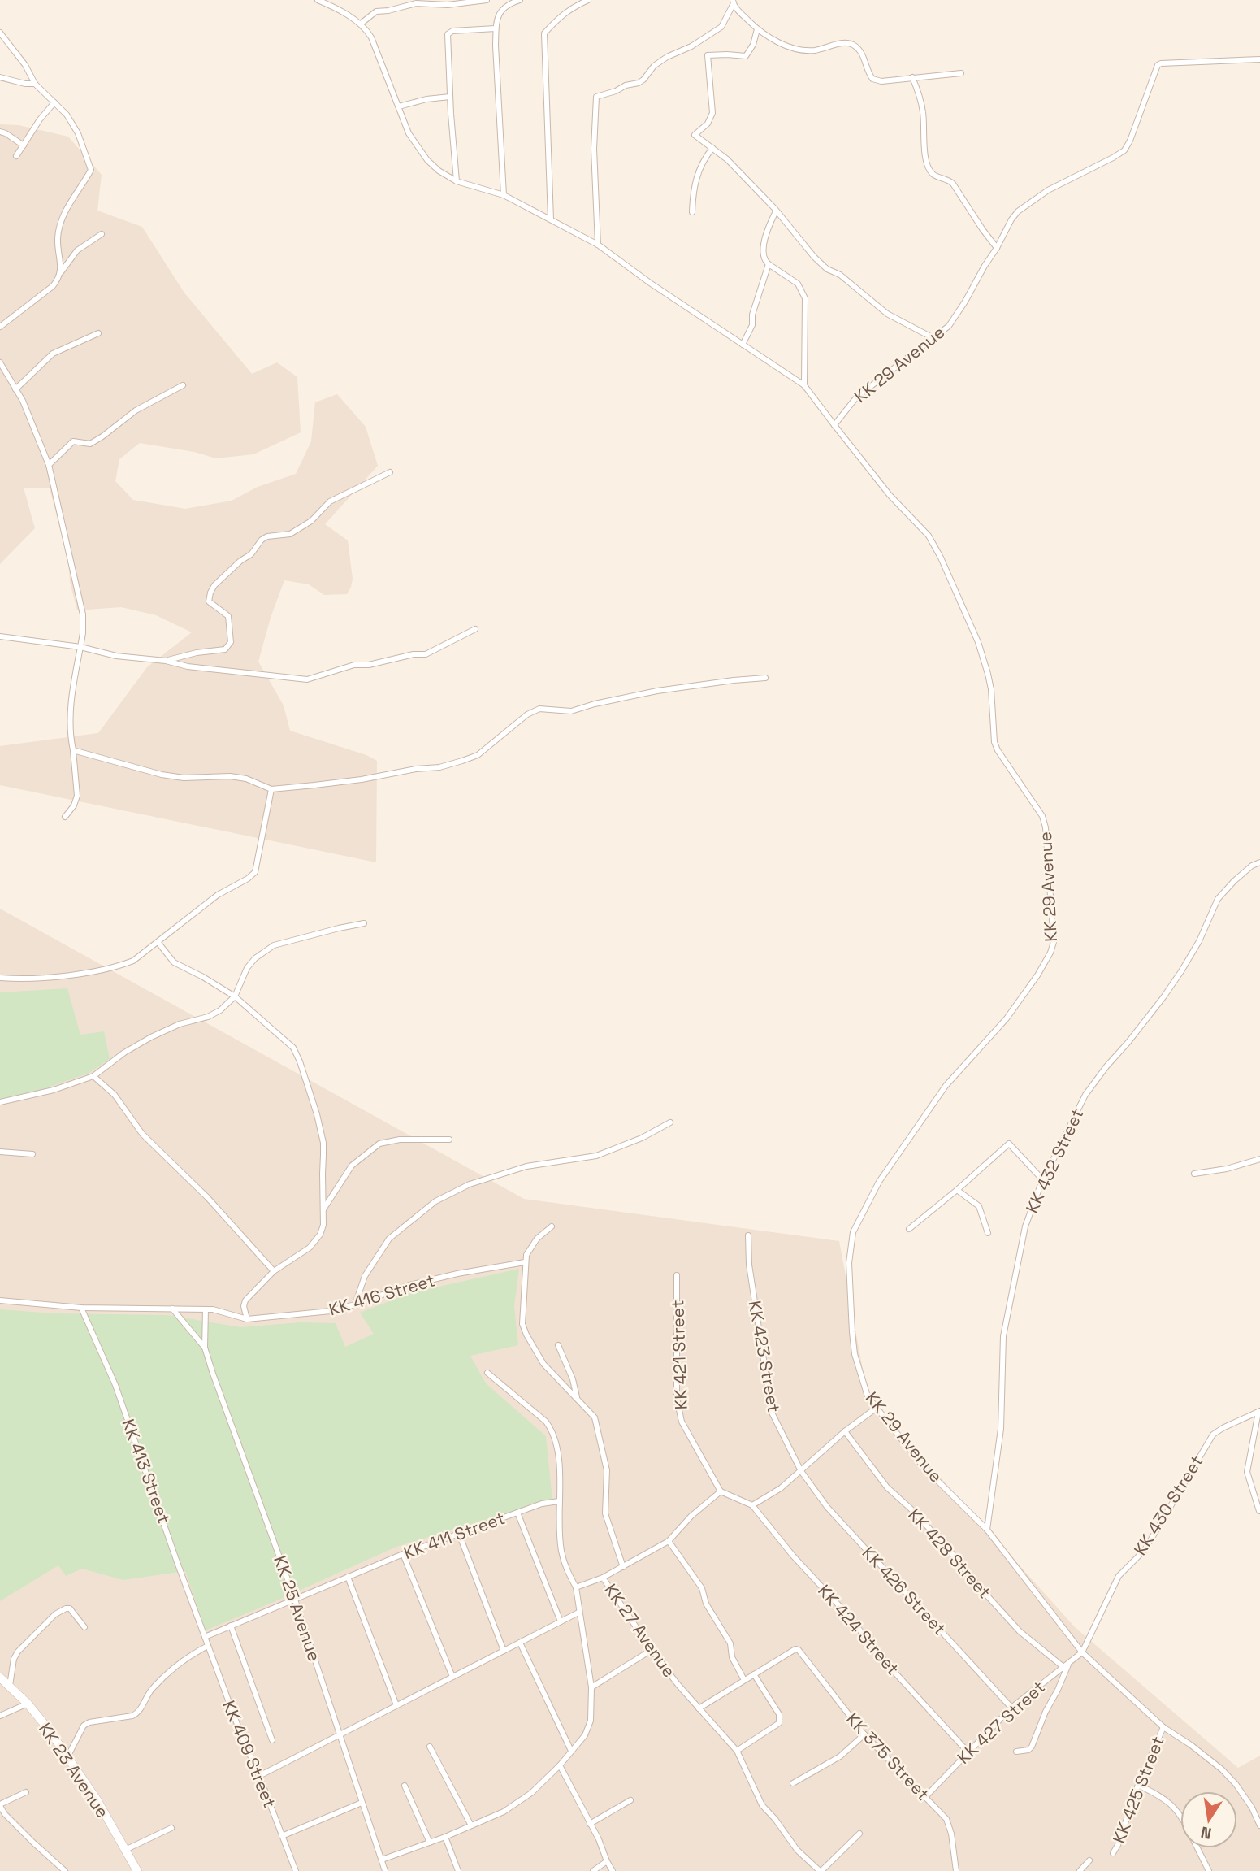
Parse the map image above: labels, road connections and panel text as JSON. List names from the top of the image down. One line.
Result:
{"streets":{"main road":["KK 23 Avenue"],"street":["KK 29 Avenue","KK 432 Street","KK 416 Street","KK 421 Street","KK 423 Street","KK 413 Street","KK 430 Street","KK 411 Street","KK 428 Street","KK 426 Street","KK 25 Avenue","KK 424 Street","KK 27 Avenue","KK 427 Street","KK 409 Street","KK 375 Street","KK 425 Street"]},"crossings":[["KK 29 Avenue","KK 432 Street"],["KK 29 Avenue","KK 430 Street"],["KK 29 Avenue","KK 427 Street"],["KK 29 Avenue","KK 425 Street"],["KK 416 Street","KK 25 Avenue"],["KK 421 Street","KK 27 Avenue"],["KK 423 Street","KK 426 Street"],["KK 413 Street","KK 411 Street"],["KK 413 Street","KK 409 Street"],["KK 430 Street","KK 427 Street"],["KK 411 Street","KK 25 Avenue"],["KK 411 Street","KK 409 Street"],["KK 428 Street","KK 427 Street"],["KK 426 Street","KK 427 Street"],["KK 424 Street","KK 427 Street"],["KK 427 Street","KK 375 Street"]],"north":"bottom"}
